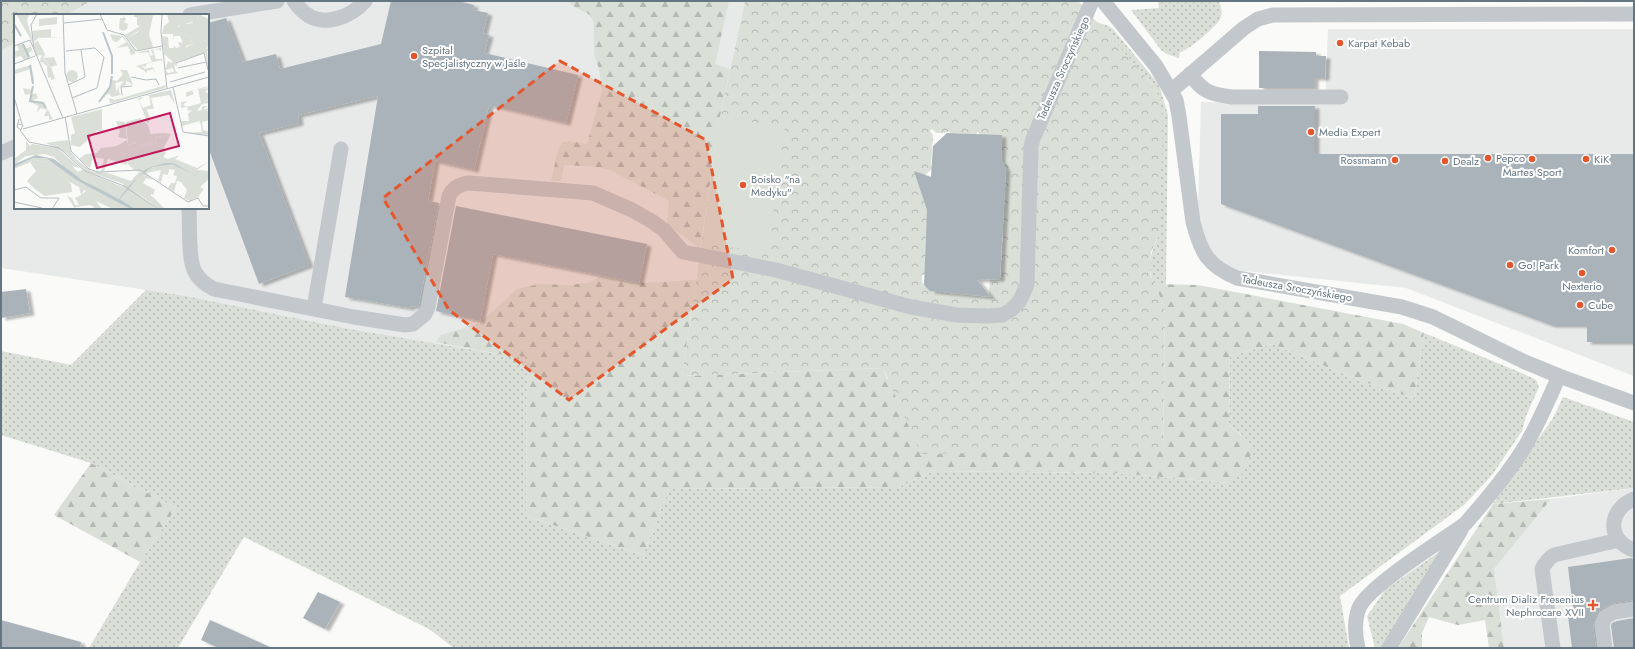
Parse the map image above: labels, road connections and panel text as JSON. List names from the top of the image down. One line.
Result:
{"streets":{"lane":["Tadeusza Sroczyńskiego"]},"places":{"other":["Karpat Kebab","Szpital Specjalistyczny w Jaśle","Media Expert","Pepco","Martes Sport","KiK","Rossmann","Dealz","Boisko \"na Medyku\"","Komfort","Go! Park","Nexterio","Cube"],"health":["Centrum Dializ Fresenius Nephrocare XVII"]}}
